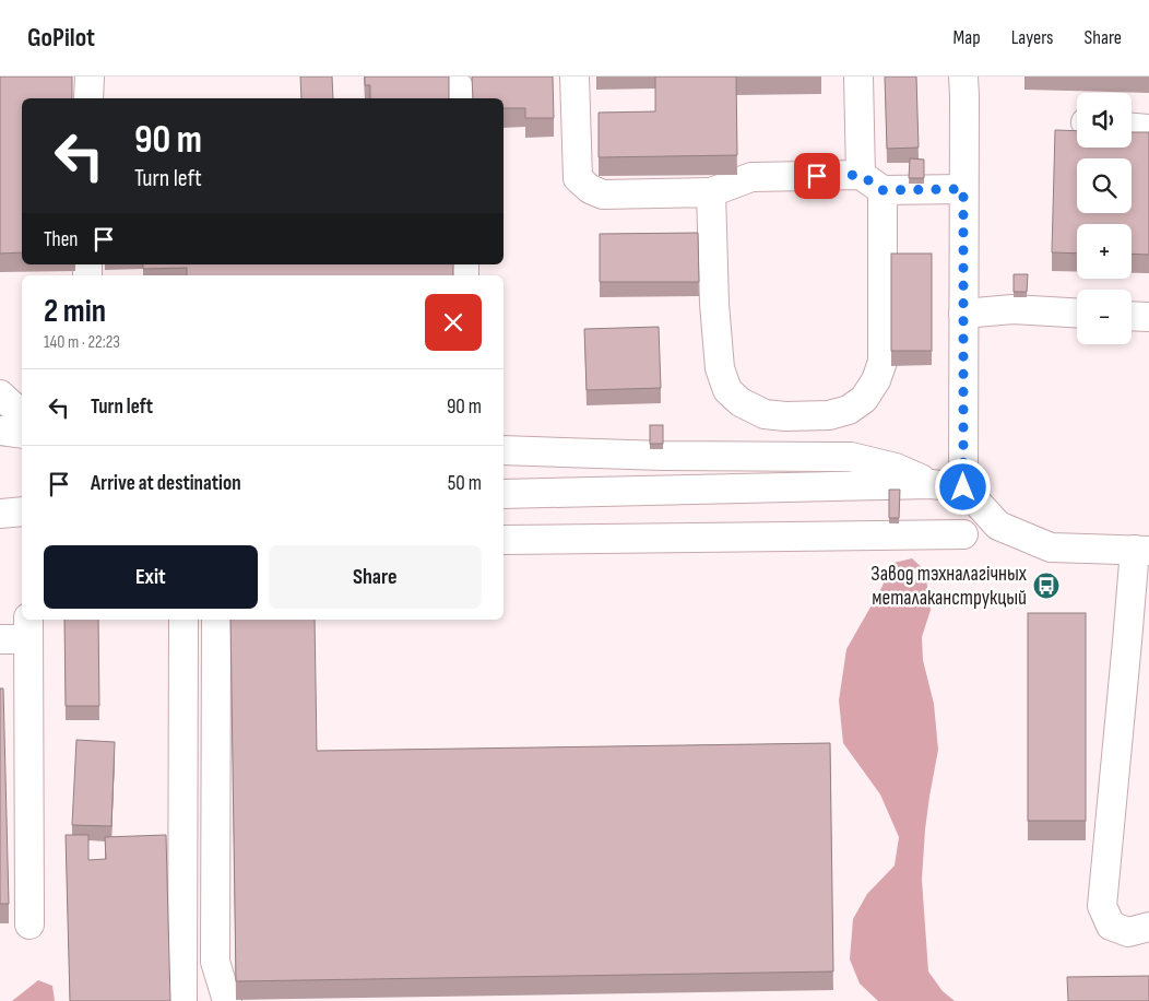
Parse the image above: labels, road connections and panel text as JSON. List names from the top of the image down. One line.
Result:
{"places":{"bus stop":["Завод тэхналагічных металаканструкцый"]},"page":{"header":"GoPilot","nav":["Map","Layers","Share"],"map_buttons":["+","−"],"turn":["90 m","Turn left"],"then":"Then","heading":["2 min","140 m · 22:23"],"list":[{"name":"Turn left","value":"90 m"},{"name":"Arrive at destination","value":"50 m"}],"buttons":["Exit","Share"]}}
